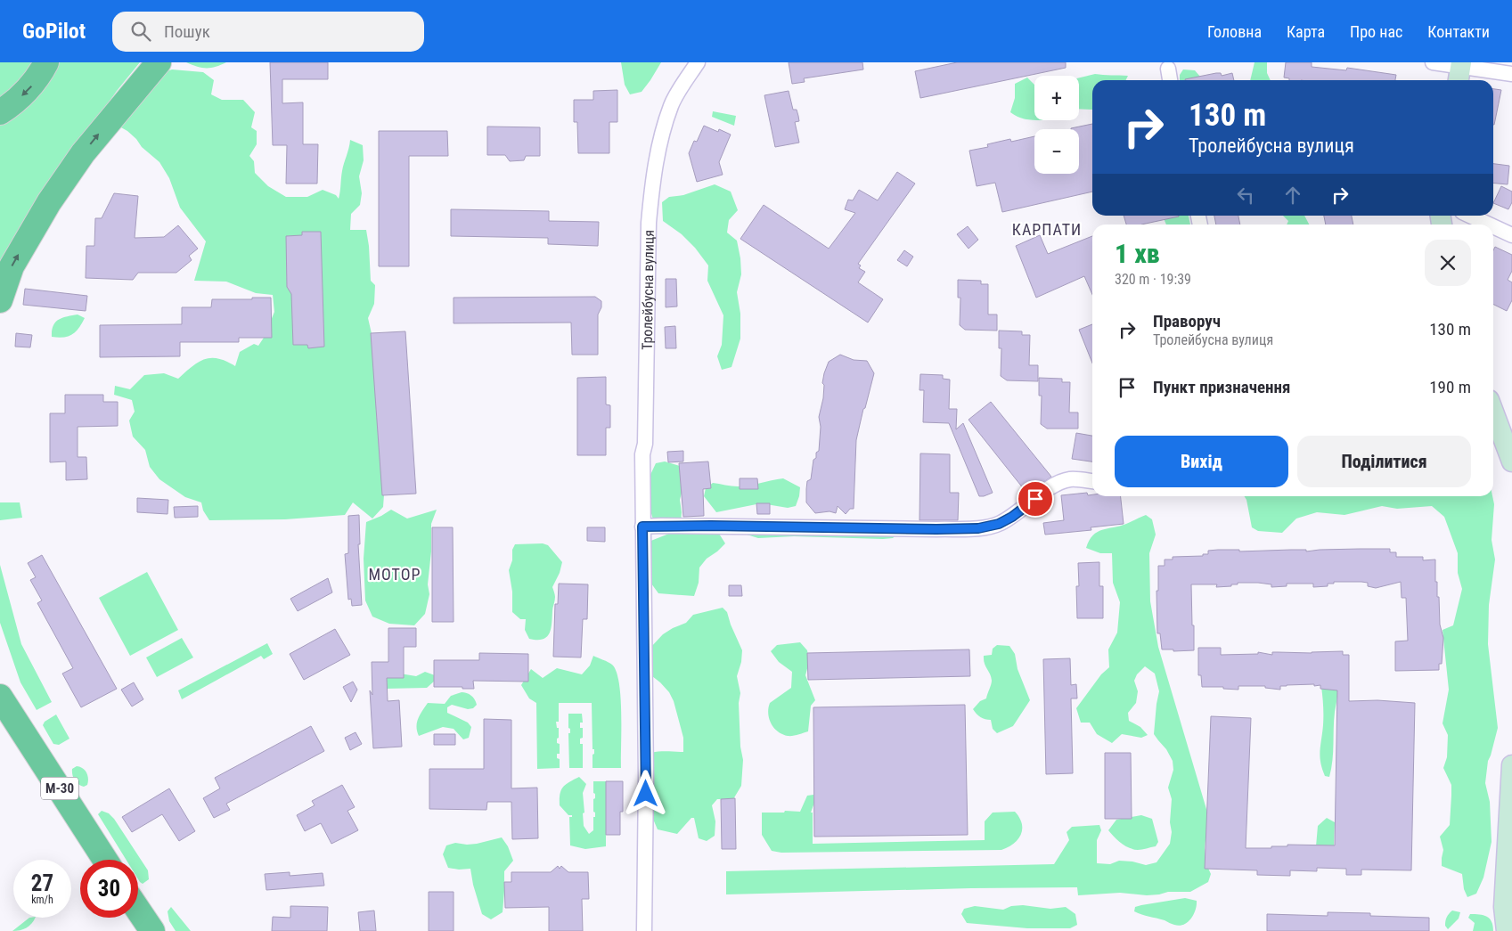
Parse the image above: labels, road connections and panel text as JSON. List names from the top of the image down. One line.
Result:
{"streets":{"highway":["М-30"],"street":["Тролейбусна вулиця"]},"districts":["КАРПАТИ","МОТОР"],"page":{"header":"GoPilot","search":"Пошук","nav":["Головна","Карта","Про нас","Контакти"],"map_buttons":["+","−"],"turn":["130 m","Тролейбусна вулиця"],"heading":["1 хв","320 m · 19:39"],"list":[{"name":"Праворуч","note":"Тролейбусна вулиця","value":"130 m"},{"name":"Пункт призначення","value":"190 m"}],"buttons":["Вихід","Поділитися"],"speed":"27 km/h","limit":"30"}}
